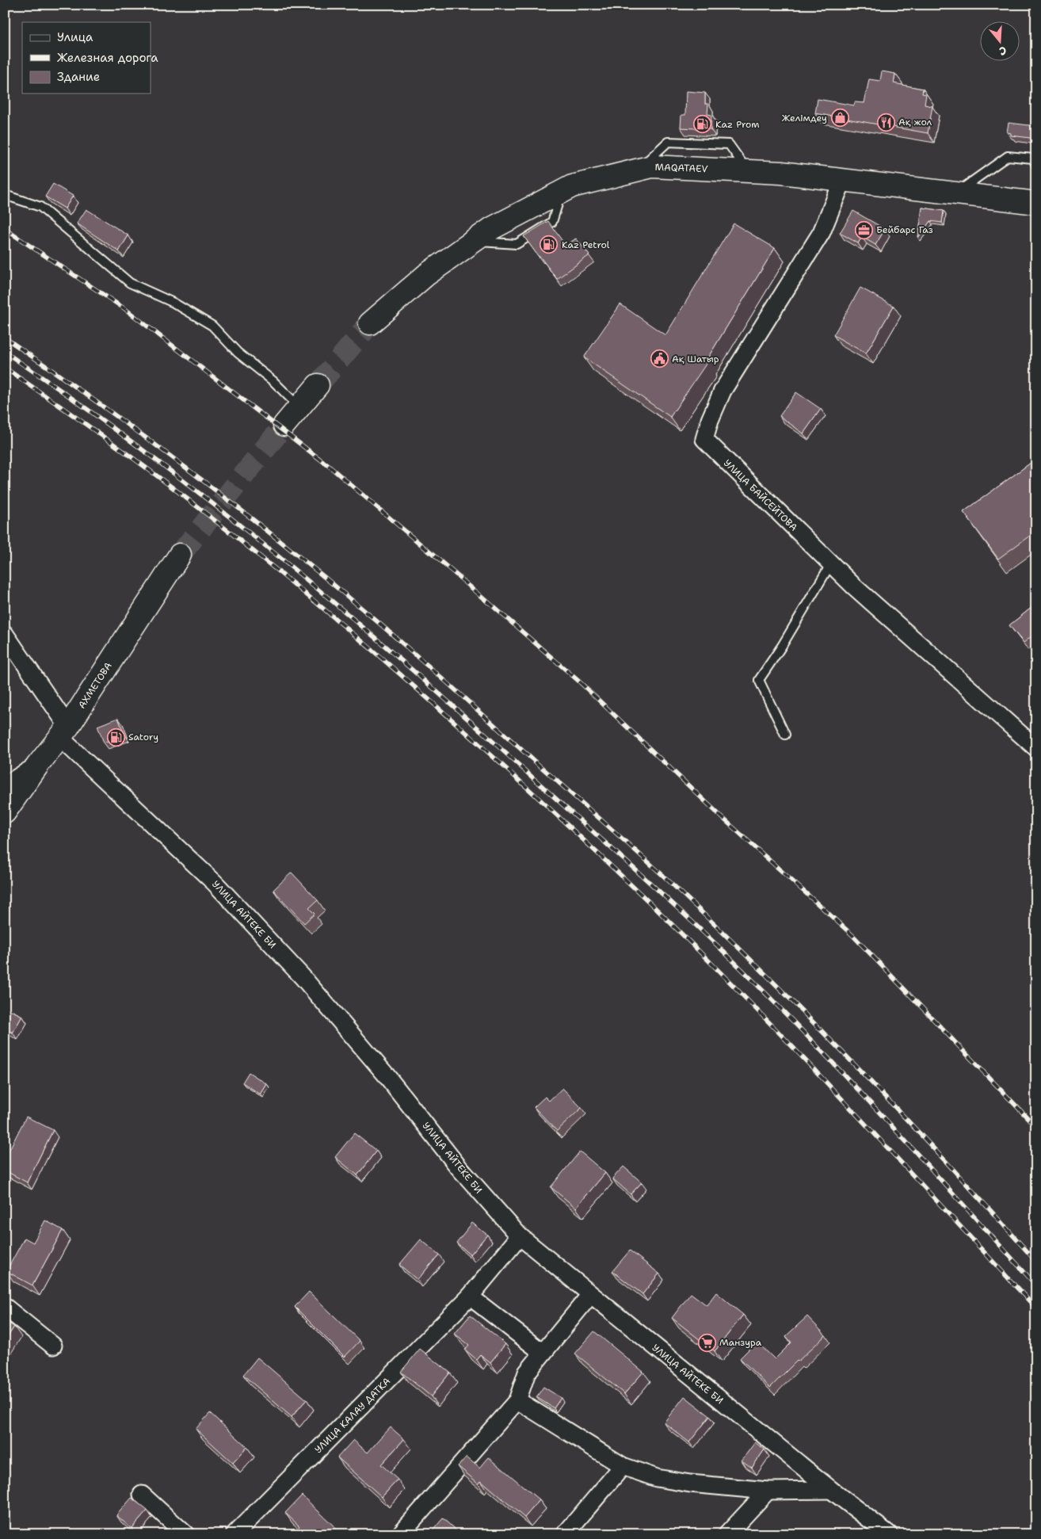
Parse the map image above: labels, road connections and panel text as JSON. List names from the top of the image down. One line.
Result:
{"streets":{"main road":["MAQATAEV","АХМЕТОВА"],"street":["УЛИЦА БАЙСЕЙТОВА","УЛИЦА АЙТЕКЕ БИ","УЛИЦА КАЛАУ ДАТКА"]},"crossings":[["MAQATAEV","УЛИЦА БАЙСЕЙТОВА"],["АХМЕТОВА","УЛИЦА АЙТЕКЕ БИ"],["УЛИЦА АЙТЕКЕ БИ","УЛИЦА КАЛАУ ДАТКА"]],"places":{"shop":["Желімдеу"],"restaurant":["Ақ жол"],"fuel station":["Kaz Prom","Kaz Petrol","Satory"],"office":["Бейбарс Газ"],"public building":["Ақ Шатыр"],"supermarket":["Манзура"]},"legend":["Улица","Железная дорога","Здание"],"north":"bottom"}
